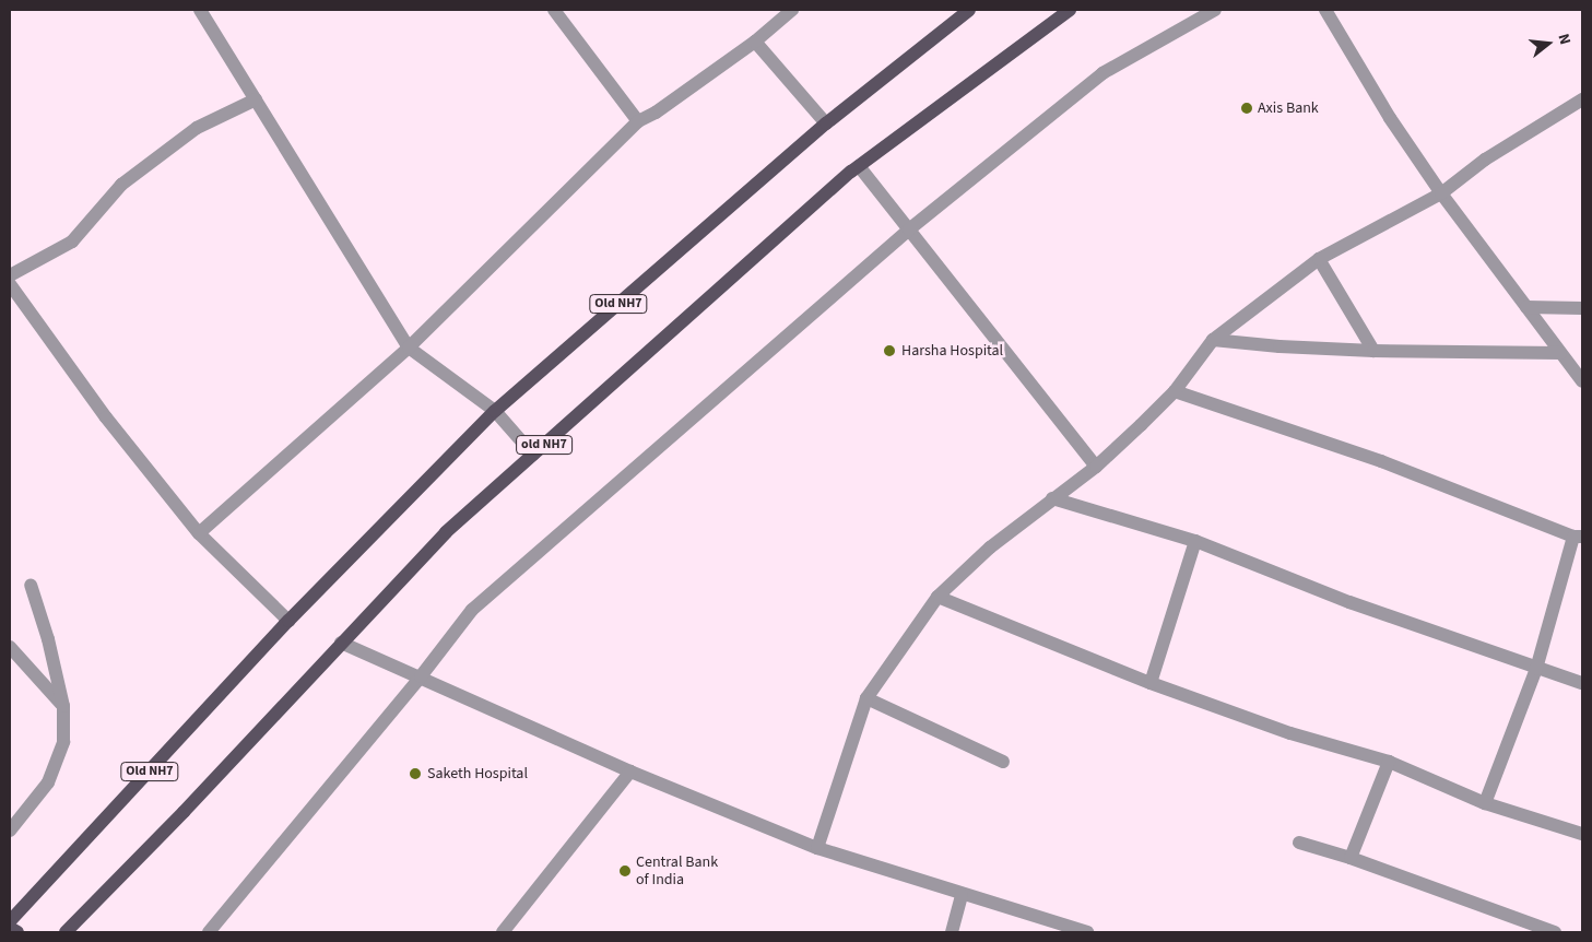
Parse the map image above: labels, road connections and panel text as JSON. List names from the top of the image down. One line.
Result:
{"streets":{"main road":["Old NH7","old NH7"]},"places":["Axis Bank","Harsha Hospital","Saketh Hospital","Central Bank of India"],"north":"right"}
